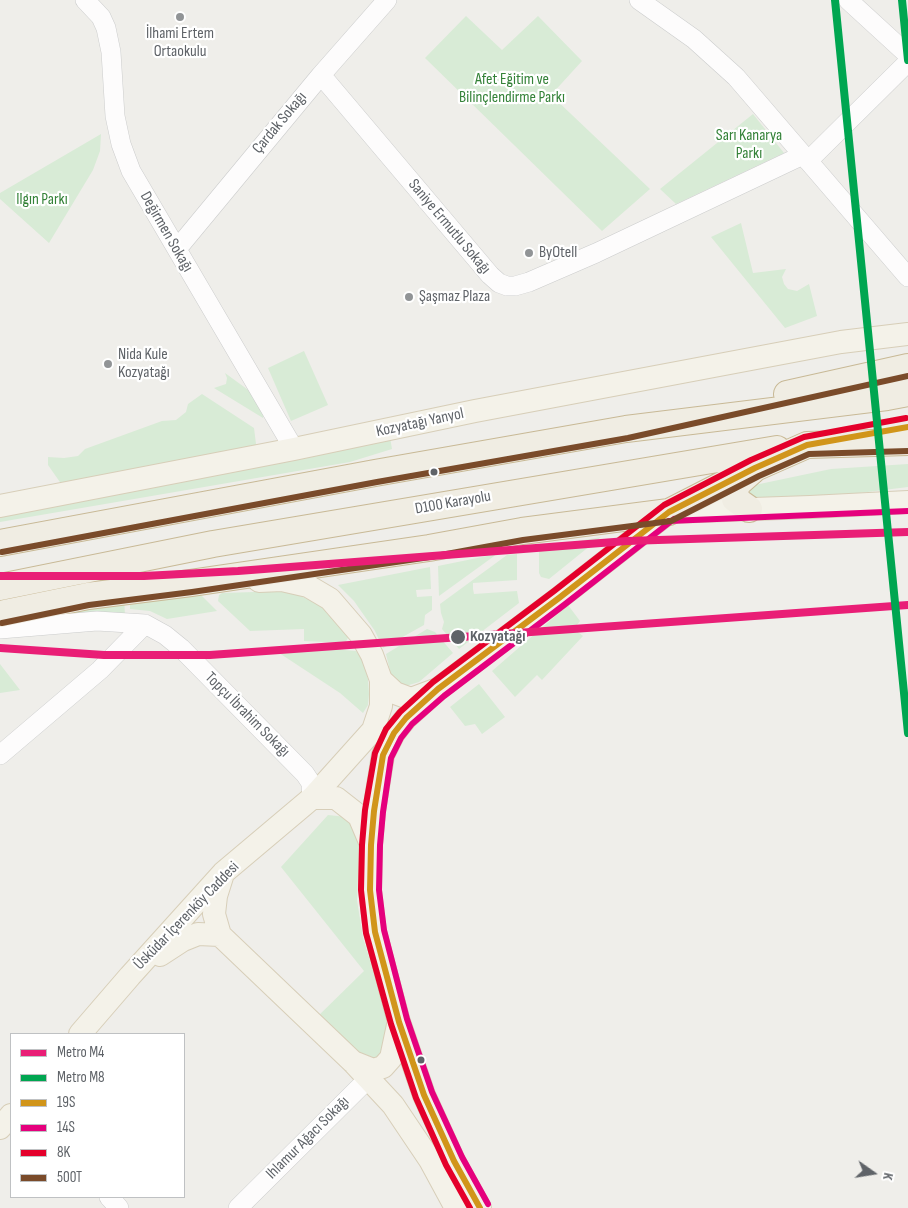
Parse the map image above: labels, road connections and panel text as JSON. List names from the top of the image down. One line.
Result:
{"streets":{"highway":["D100 Karayolu"],"main road":["Kozyatağı Yanyol","Üsküdar İçerenköy Caddesi"],"street":["Çardak Sokağı","Saniye Ermutlu Sokağı","Değirmen Sokağı","Topçu İbrahim Sokağı","Ihlamur Ağacı Sokağı"]},"crossings":[["Çardak Sokağı","Saniye Ermutlu Sokağı"],["Çardak Sokağı","Değirmen Sokağı"],["Değirmen Sokağı","Kozyatağı Yanyol"],["Topçu İbrahim Sokağı","Üsküdar İçerenköy Caddesi"]],"parks":["Afet Eğitim ve Bilinçlendirme Parkı","Sarı Kanarya Parkı","Ilgın Parkı"],"places":["İlhami Ertem Ortaokulu","ByOtell","Şaşmaz Plaza","Nida Kule Kozyatağı","Kozyatağı"],"lines":["metro line M8","transit line 500T","transit line 8K","transit line 19S","transit line 14S","metro line M4"],"legend":["Metro M4","Metro M8","19S","14S","8K","500T"],"north":"right"}
